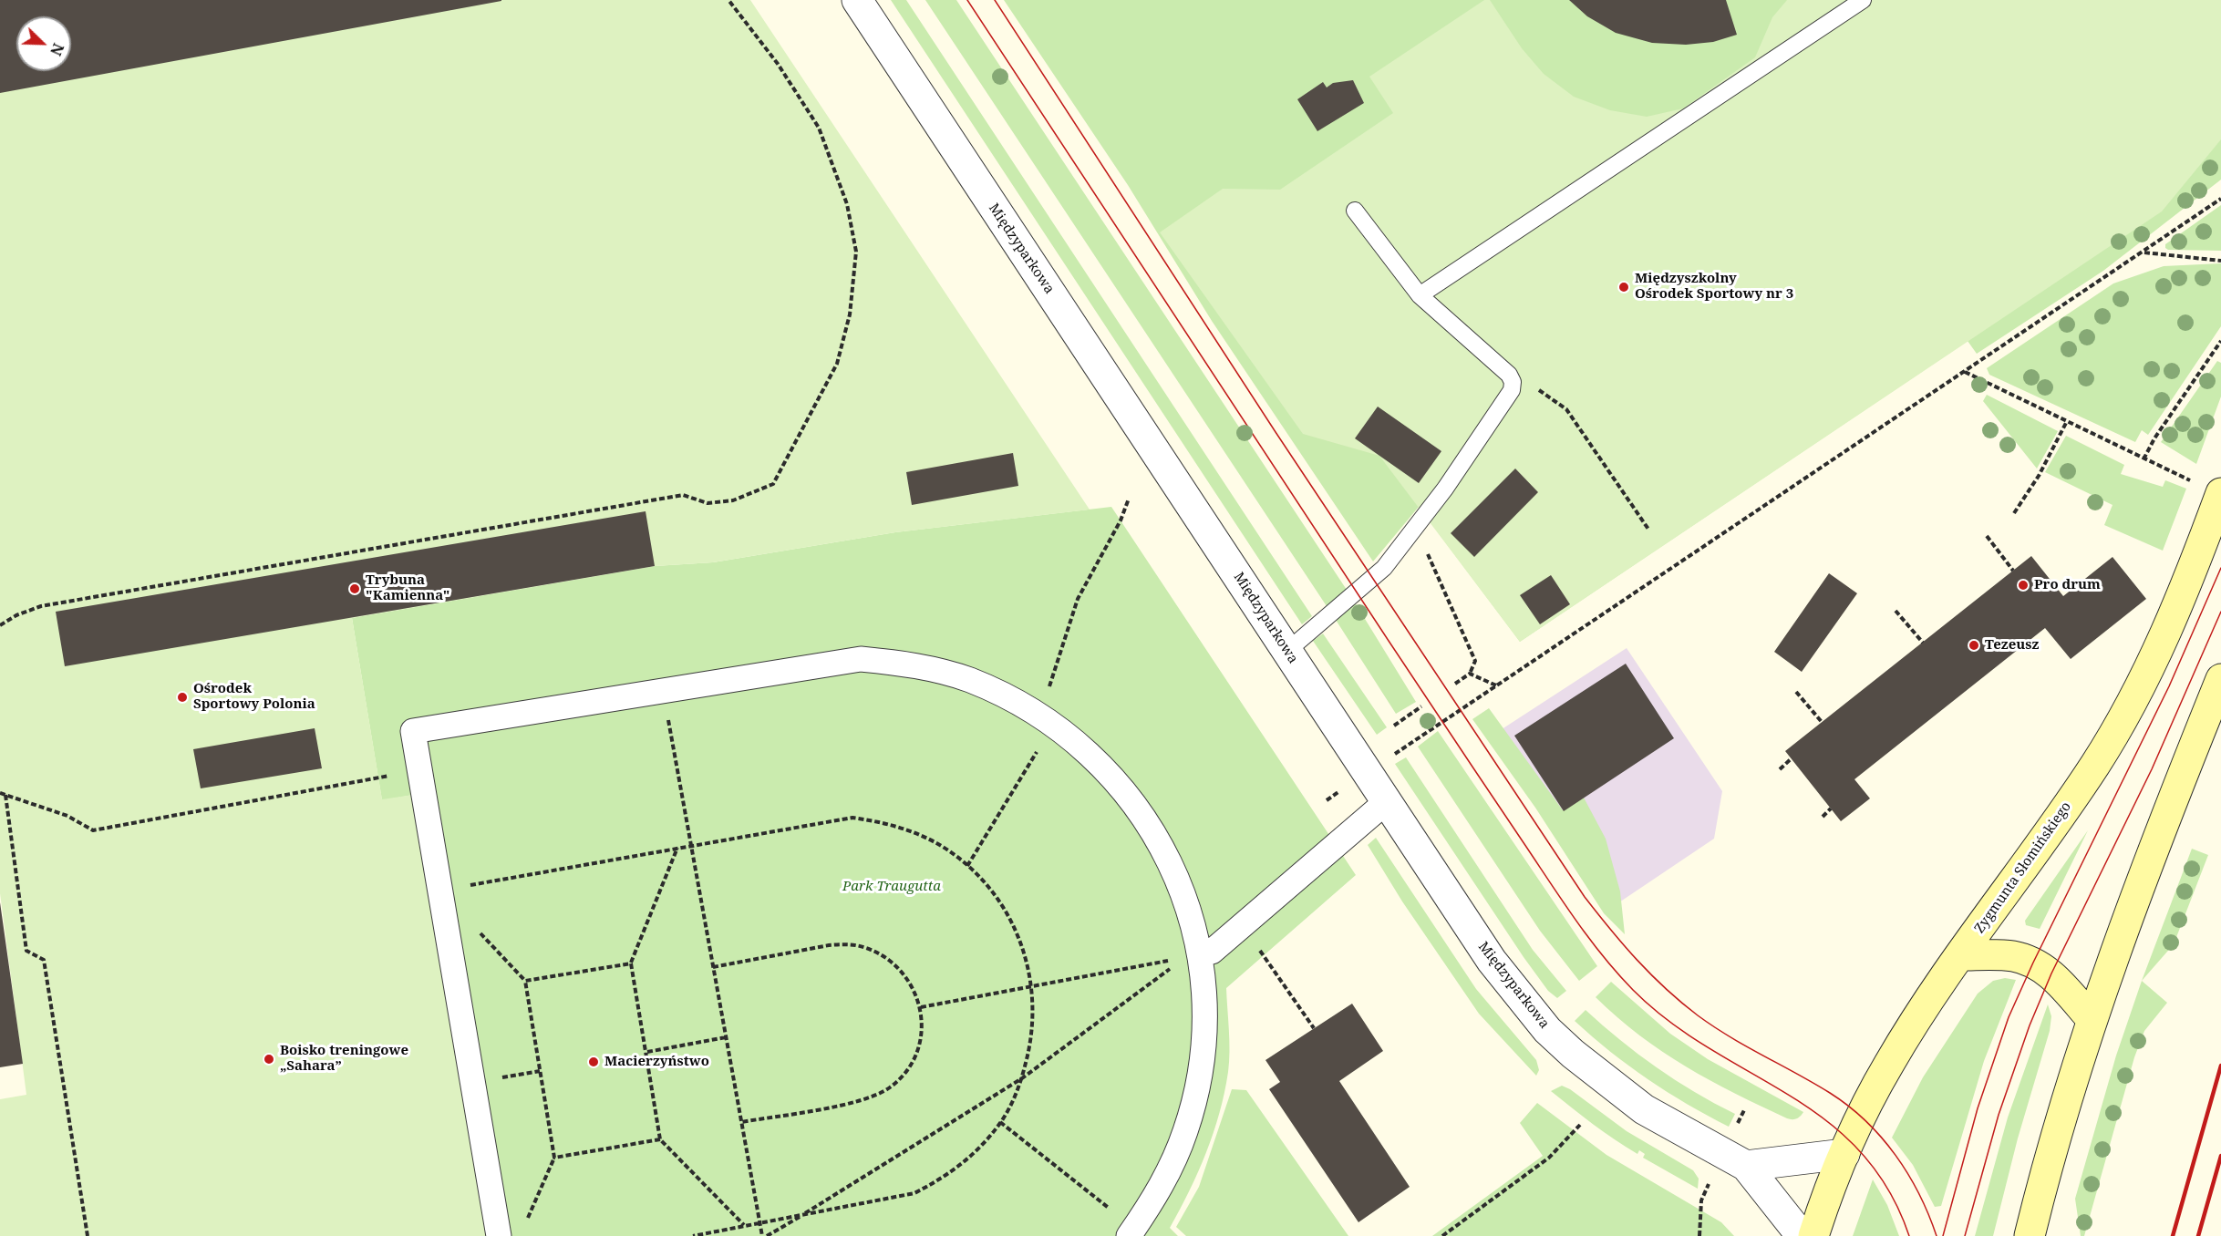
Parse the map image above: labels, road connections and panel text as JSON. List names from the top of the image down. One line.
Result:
{"streets":{"main road":["Zygmunta Słomińskiego"],"street":["Międzyparkowa"]},"parks":["Park Traugutta"],"places":["Międzyszkolny Ośrodek Sportowy nr 3","Pro drum","Trybuna \"Kamienna\"","Tezeusz","Ośrodek Sportowy Polonia","Boisko treningowe „Sahara”","Macierzyństwo"],"north":"bottom right"}
